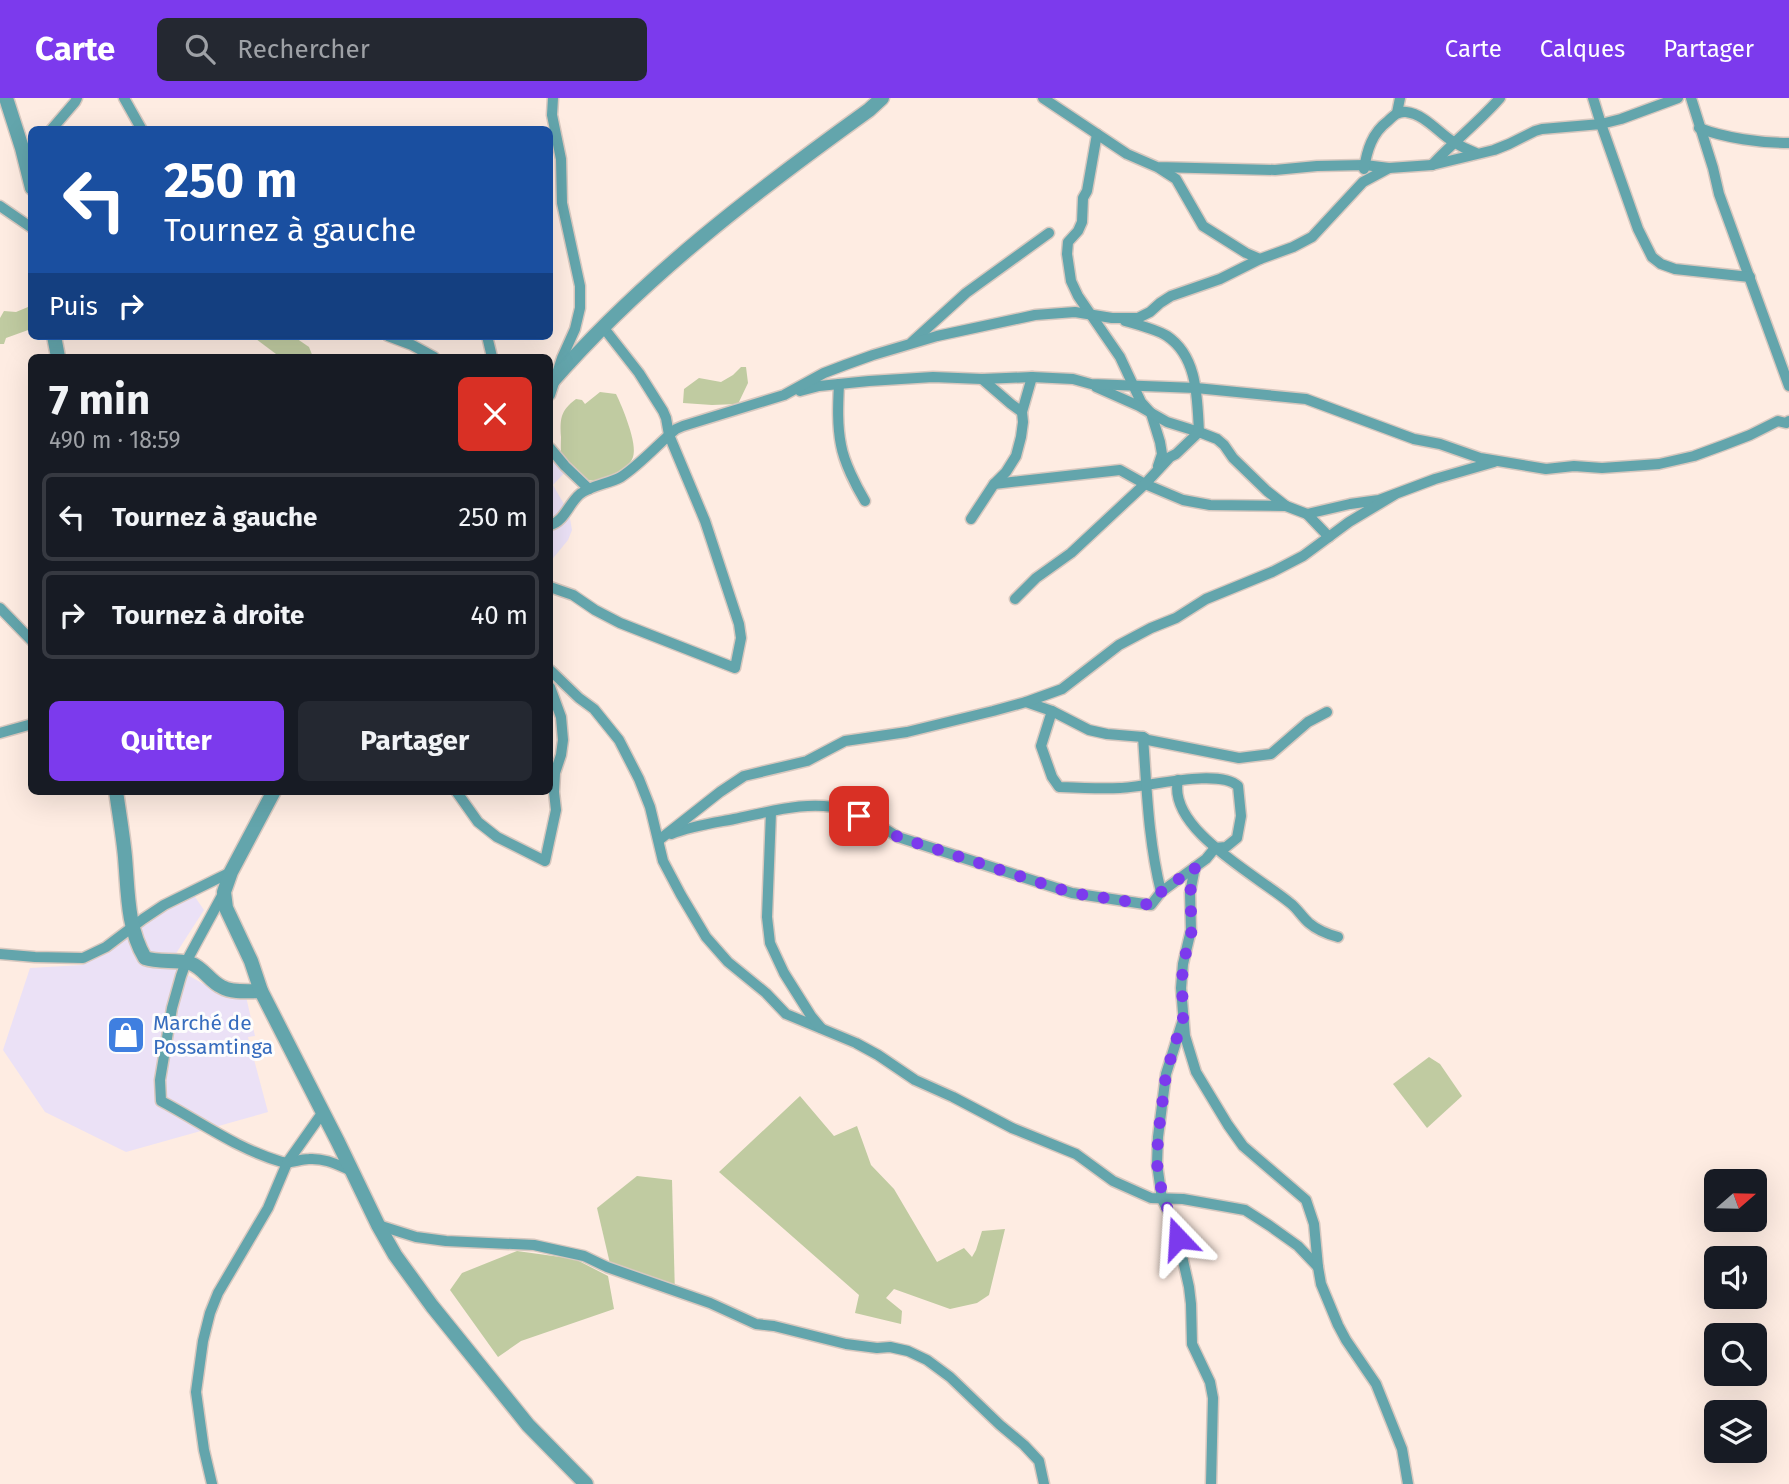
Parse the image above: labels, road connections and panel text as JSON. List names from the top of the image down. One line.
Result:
{"places":{"shop":["Marché de Possamtinga"]},"north":"right","page":{"header":"Carte","search":"Rechercher","nav":["Carte","Calques","Partager"],"turn":["250 m","Tournez à gauche"],"then":"Puis","heading":["7 min","490 m · 18:59"],"list":[{"name":"Tournez à gauche","value":"250 m"},{"name":"Tournez à droite","value":"40 m"}],"buttons":["Quitter","Partager"]}}
